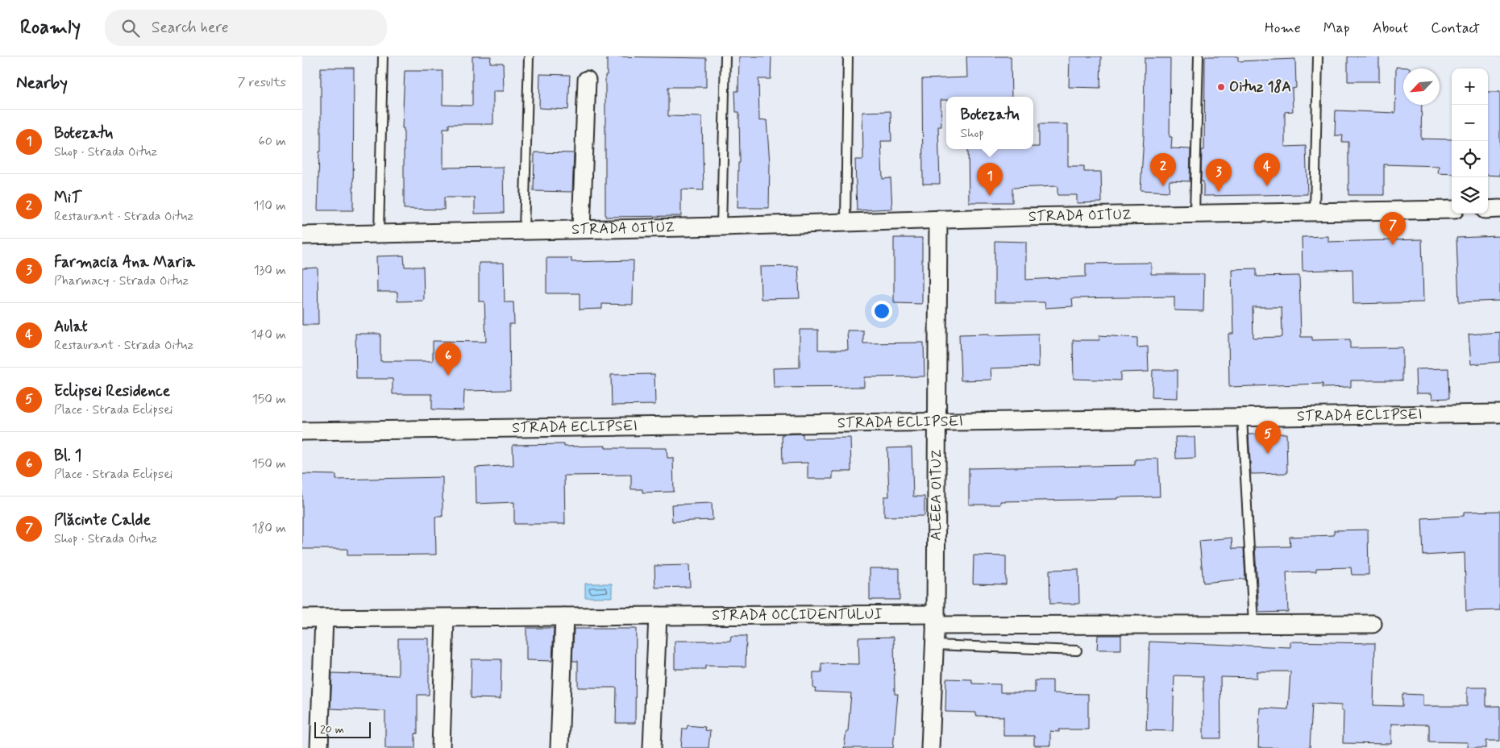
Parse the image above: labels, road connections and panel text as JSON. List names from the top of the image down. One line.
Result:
{"streets":{"street":["STRADA OITUZ","STRADA ECLIPSEI","ALEEA OITUZ","STRADA OCCIDENTULUI"]},"crossings":[["STRADA OITUZ","ALEEA OITUZ"],["STRADA ECLIPSEI","ALEEA OITUZ"],["ALEEA OITUZ","STRADA OCCIDENTULUI"]],"places":["Oituz 18A"],"scale_bar":"20 m","north":"bottom left","page":{"header":"Roamly","search":"Search here","nav":["Home","Map","About","Contact"],"heading":["Nearby","7 results"],"map_buttons":["+","−"],"popup":["Botezatu","Shop"],"list":[{"mark":"1","name":"Botezatu","note":"Shop · Strada Oituz","value":"60 m"},{"mark":"2","name":"MiT","note":"Restaurant · Strada Oituz","value":"110 m"},{"mark":"3","name":"Farmacia Ana Maria","note":"Pharmacy · Strada Oituz","value":"130 m"},{"mark":"4","name":"Aulat","note":"Restaurant · Strada Oituz","value":"140 m"},{"mark":"5","name":"Eclipsei Residence","note":"Place · Strada Eclipsei","value":"150 m"},{"mark":"6","name":"Bl. 1","note":"Place · Strada Eclipsei","value":"150 m"},{"mark":"7","name":"Plăcinte Calde","note":"Shop · Strada Oituz","value":"180 m"}],"pins":["2","4","3","1","7","6","5"],"scale":"20 m"}}
